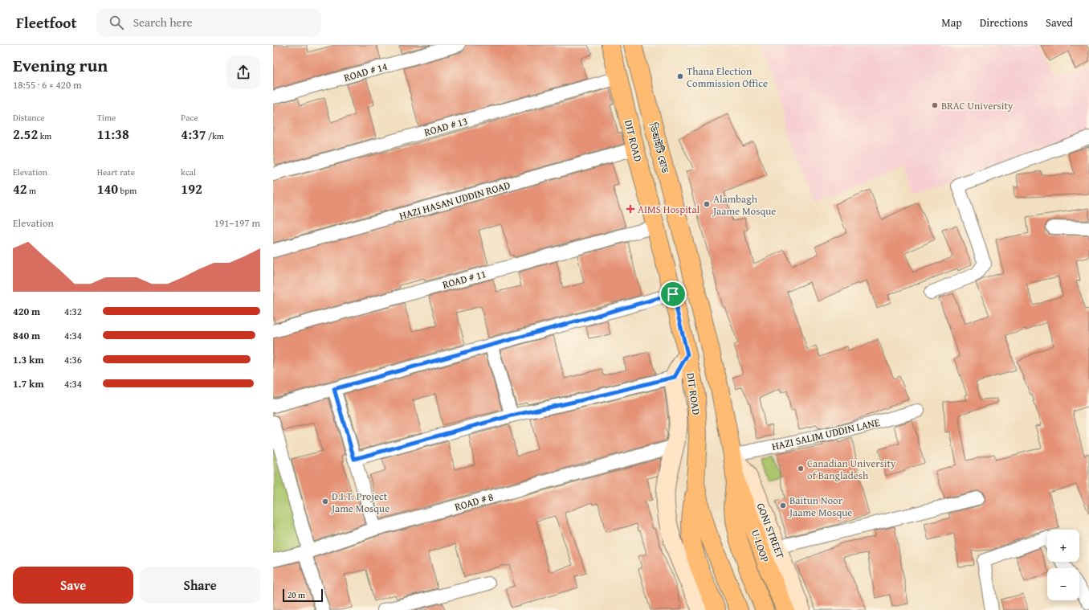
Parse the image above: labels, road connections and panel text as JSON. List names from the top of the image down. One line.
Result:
{"streets":{"main road":["DIT ROAD","U-LOOP"],"street":["ROAD # 14","ROAD # 13","HAZI HASAN UDDIN ROAD","ROAD # 11","HAZI SALIM UDDIN LANE","ROAD # 8","GONI STREET"]},"crossings":[["ROAD # 13","DIT ROAD"],["DIT ROAD","HAZI HASAN UDDIN ROAD"],["DIT ROAD","ROAD # 11"],["HAZI SALIM UDDIN LANE","GONI STREET"]],"places":{"other":["Thana Election Commission Office","BRAC University","Alambagh Jaame Mosque","Canadian University of Bangladesh","D.I.T. Project Jame Mosque","Baitun Noor Jaame Mosque"],"health":["AIMS Hospital"]},"scale_bar":"20 m","page":{"header":"Fleetfoot","search":"Search here","nav":["Map","Directions","Saved"],"heading":["Evening run","18:55 · 6 × 420 m"],"stats":[["Distance","2.52 km"],["Time","11:38"],["Pace","4:37 /km"],["Elevation","42 m"],["Heart rate","140 bpm"],["kcal","192"]],"chart":["Elevation","191–197 m"],"list":[{"name":"420 m","note":"4:32"},{"name":"840 m","note":"4:34"},{"name":"1.3 km","note":"4:36"},{"name":"1.7 km","note":"4:34"}],"map_buttons":["+","−"],"buttons":["Save","Share"],"scale":"20 m"}}
